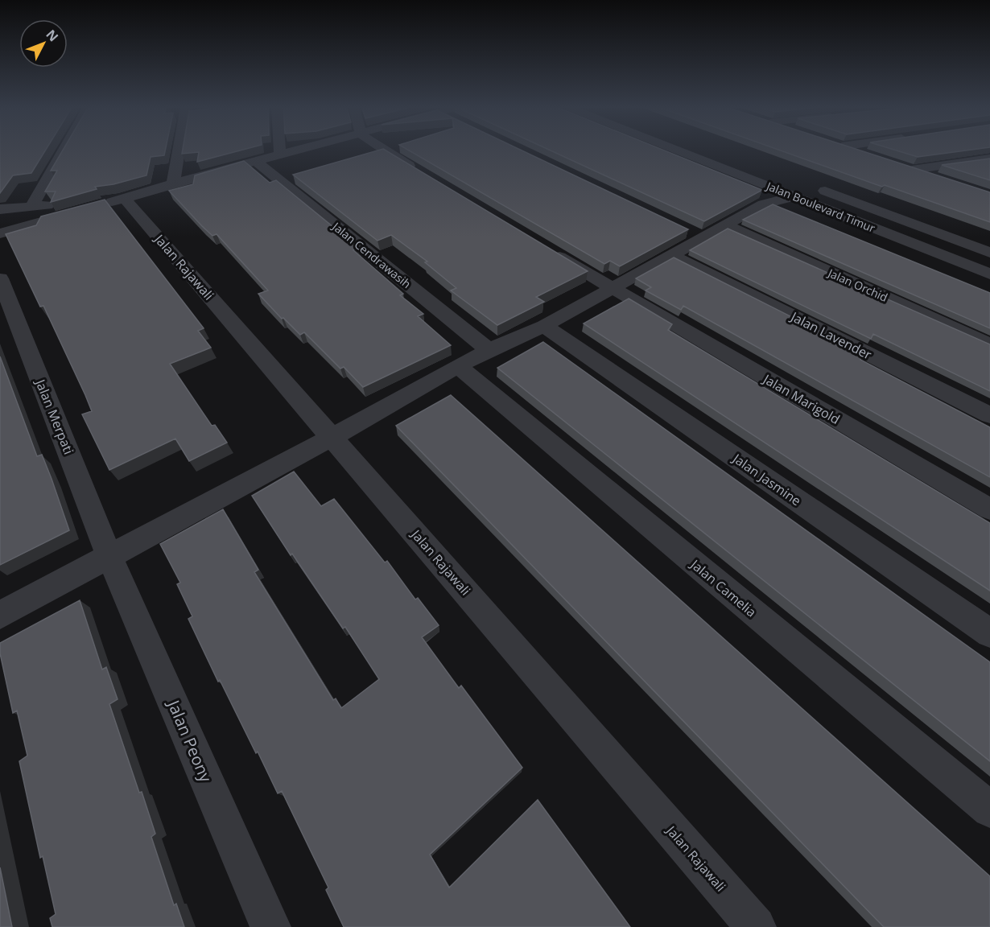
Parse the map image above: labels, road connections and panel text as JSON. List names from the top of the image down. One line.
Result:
{"streets":{"street":["Jalan Boulevard Timur","Jalan Cendrawasih","Jalan Rajawali","Jalan Orchid","Jalan Lavender","Jalan Marigold","Jalan Merpati","Jalan Jasmine","Jalan Camelia","Jalan Peony"]},"crossings":[["Jalan Merpati","Jalan Peony"]],"north":"top right"}
